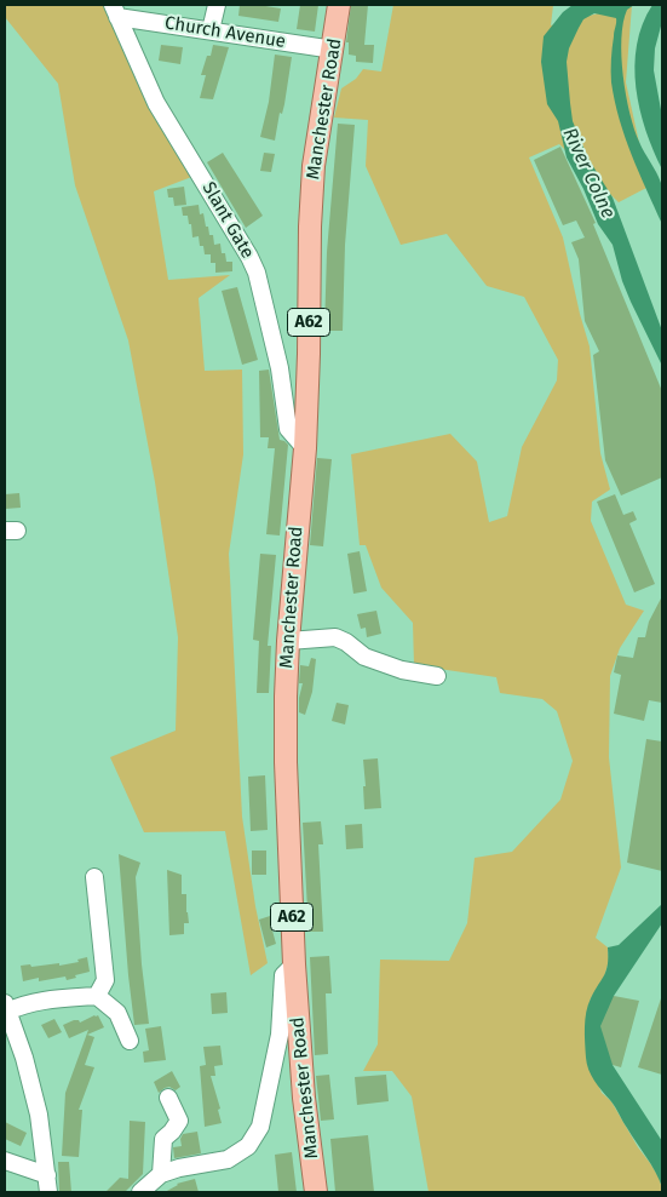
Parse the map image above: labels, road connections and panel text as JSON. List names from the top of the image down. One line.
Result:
{"streets":{"main road":["Manchester Road","A62"],"street":["Church Avenue","Slant Gate"]},"crossings":[["Church Avenue","Manchester Road"],["Church Avenue","Slant Gate"],["Manchester Road","Slant Gate"]],"water":["River Colne"]}
